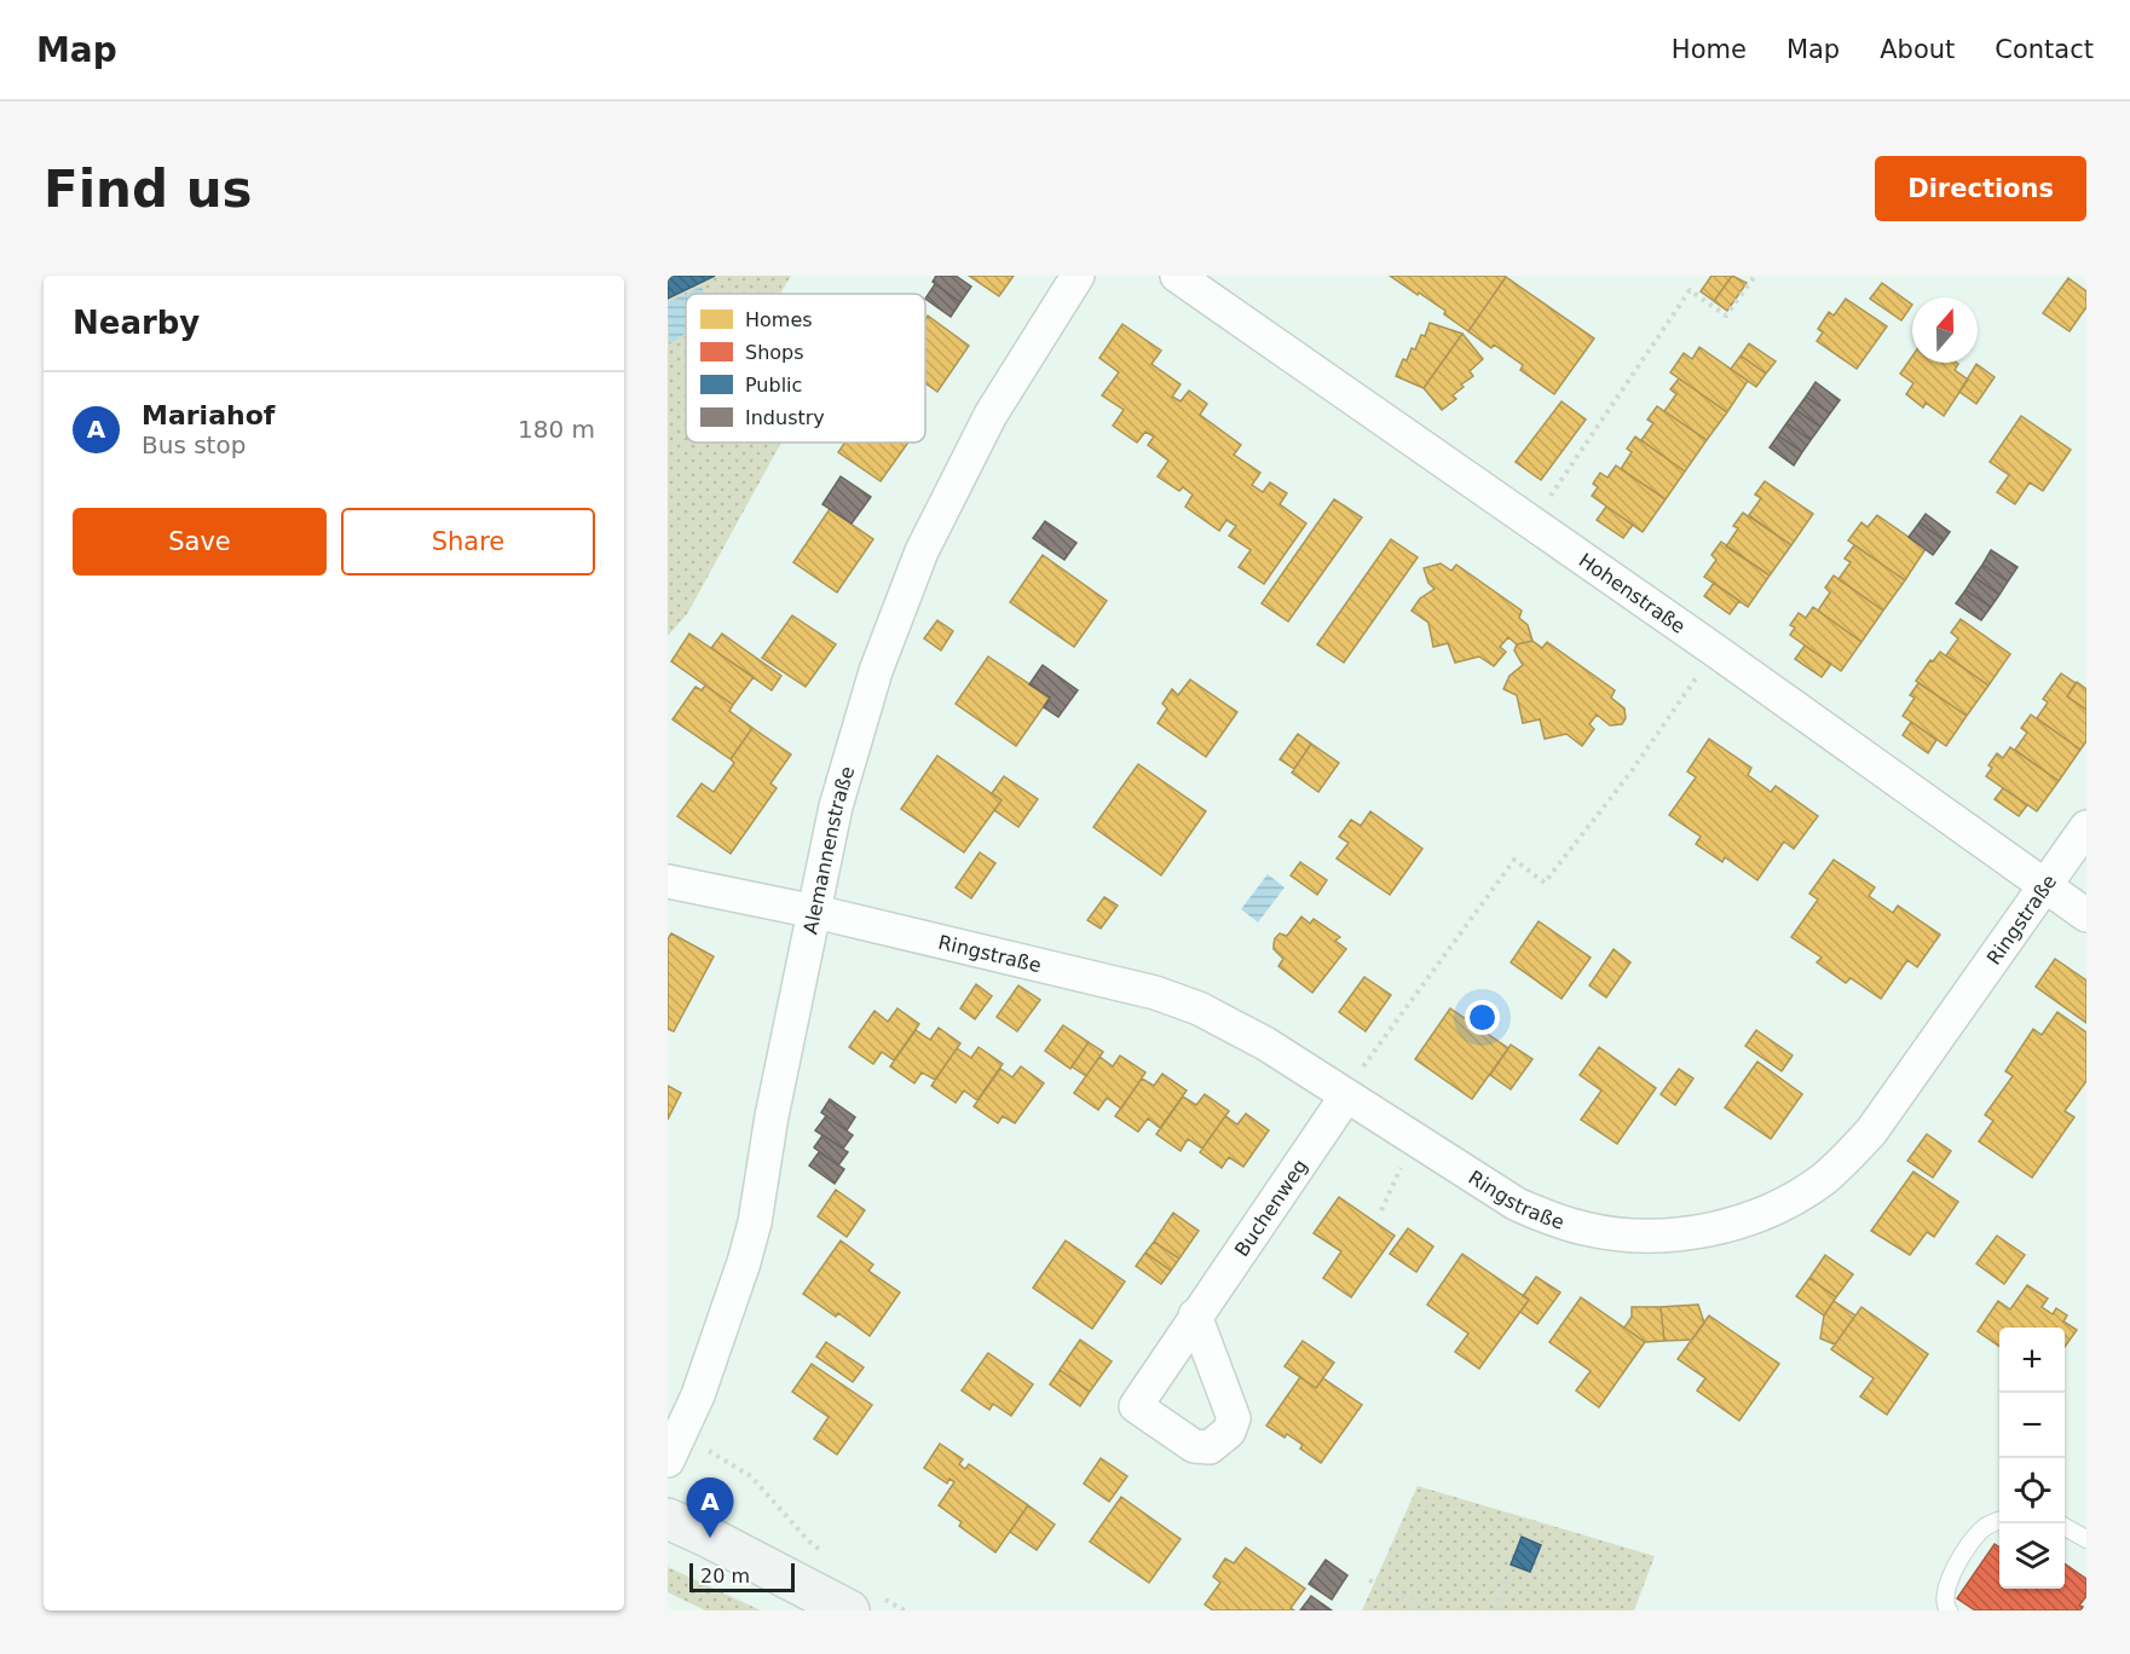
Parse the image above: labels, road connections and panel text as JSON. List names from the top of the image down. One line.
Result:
{"streets":{"street":["Hohenstraße","Alemannenstraße","Ringstraße","Buchenweg"]},"crossings":[["Hohenstraße","Ringstraße"],["Alemannenstraße","Ringstraße"],["Ringstraße","Buchenweg"]],"legend":["Homes","Shops","Public","Industry"],"scale_bar":"20 m","north":"top","page":{"header":"Map","nav":["Home","Map","About","Contact"],"buttons":["Directions",["Save","Share"]],"title":"Find us","heading":"Nearby","list":[{"mark":"A","name":"Mariahof","note":"Bus stop","value":"180 m"}],"map_buttons":["+","−"],"pins":"A","scale":"20 m"}}
